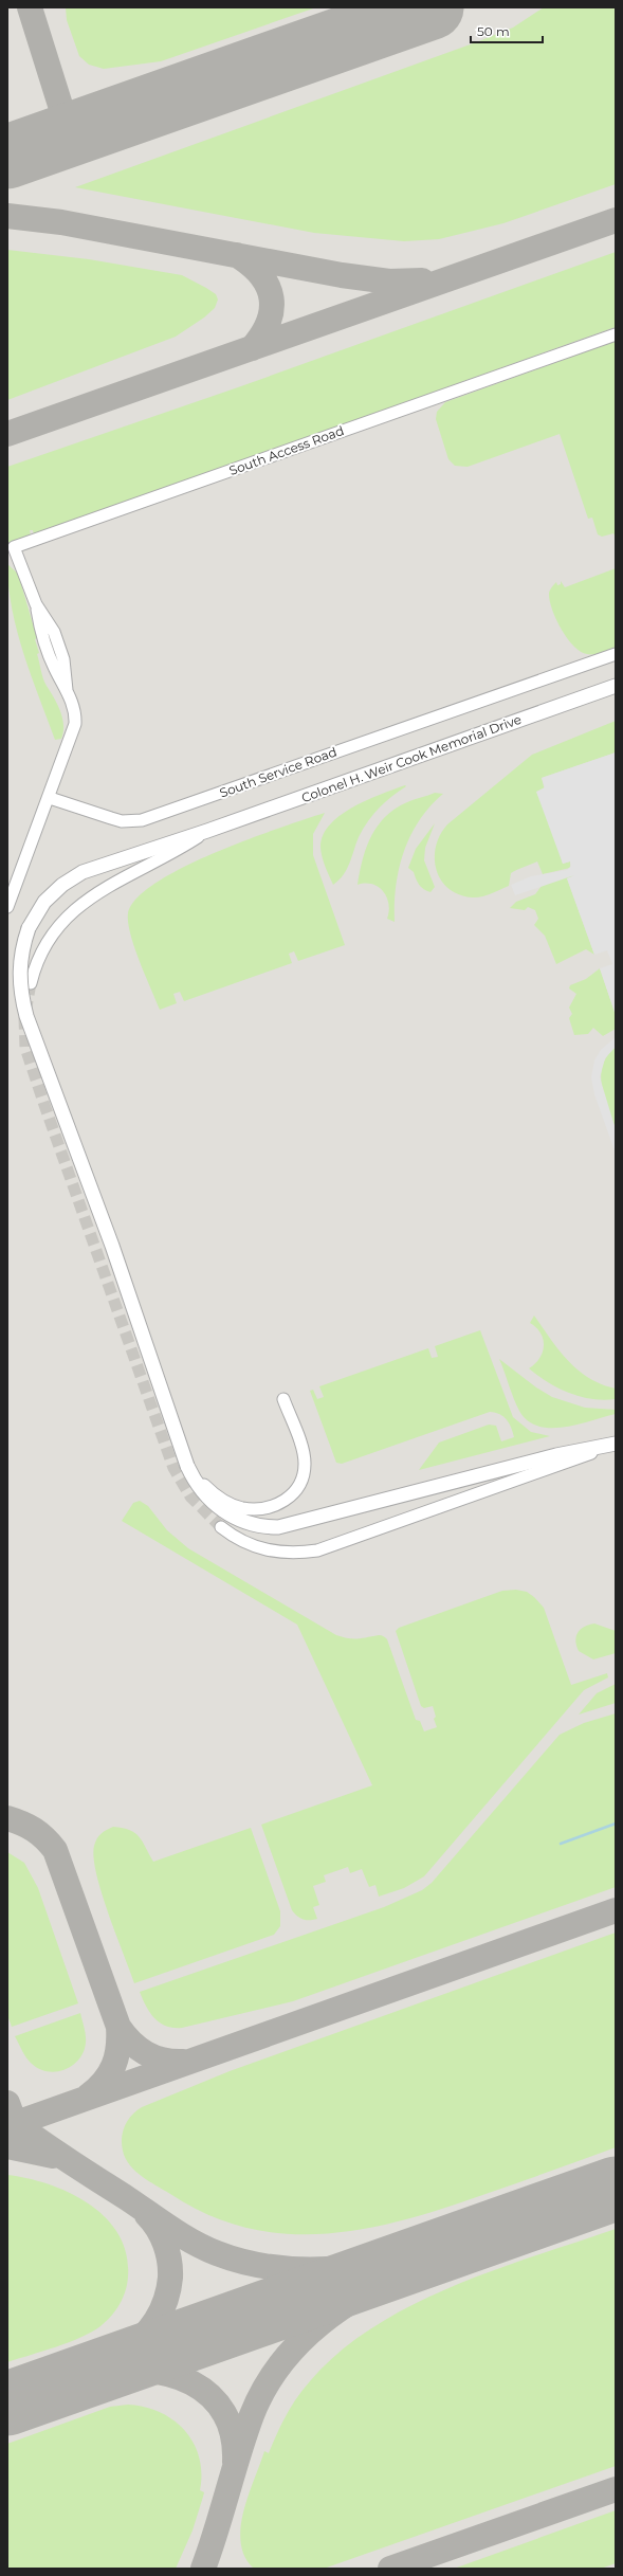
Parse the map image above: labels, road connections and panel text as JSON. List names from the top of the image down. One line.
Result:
{"streets":{"street":["South Access Road","Colonel H. Weir Cook Memorial Drive","South Service Road"]},"crossings":[["South Access Road","South Service Road"]],"scale_bar":"50 m"}
